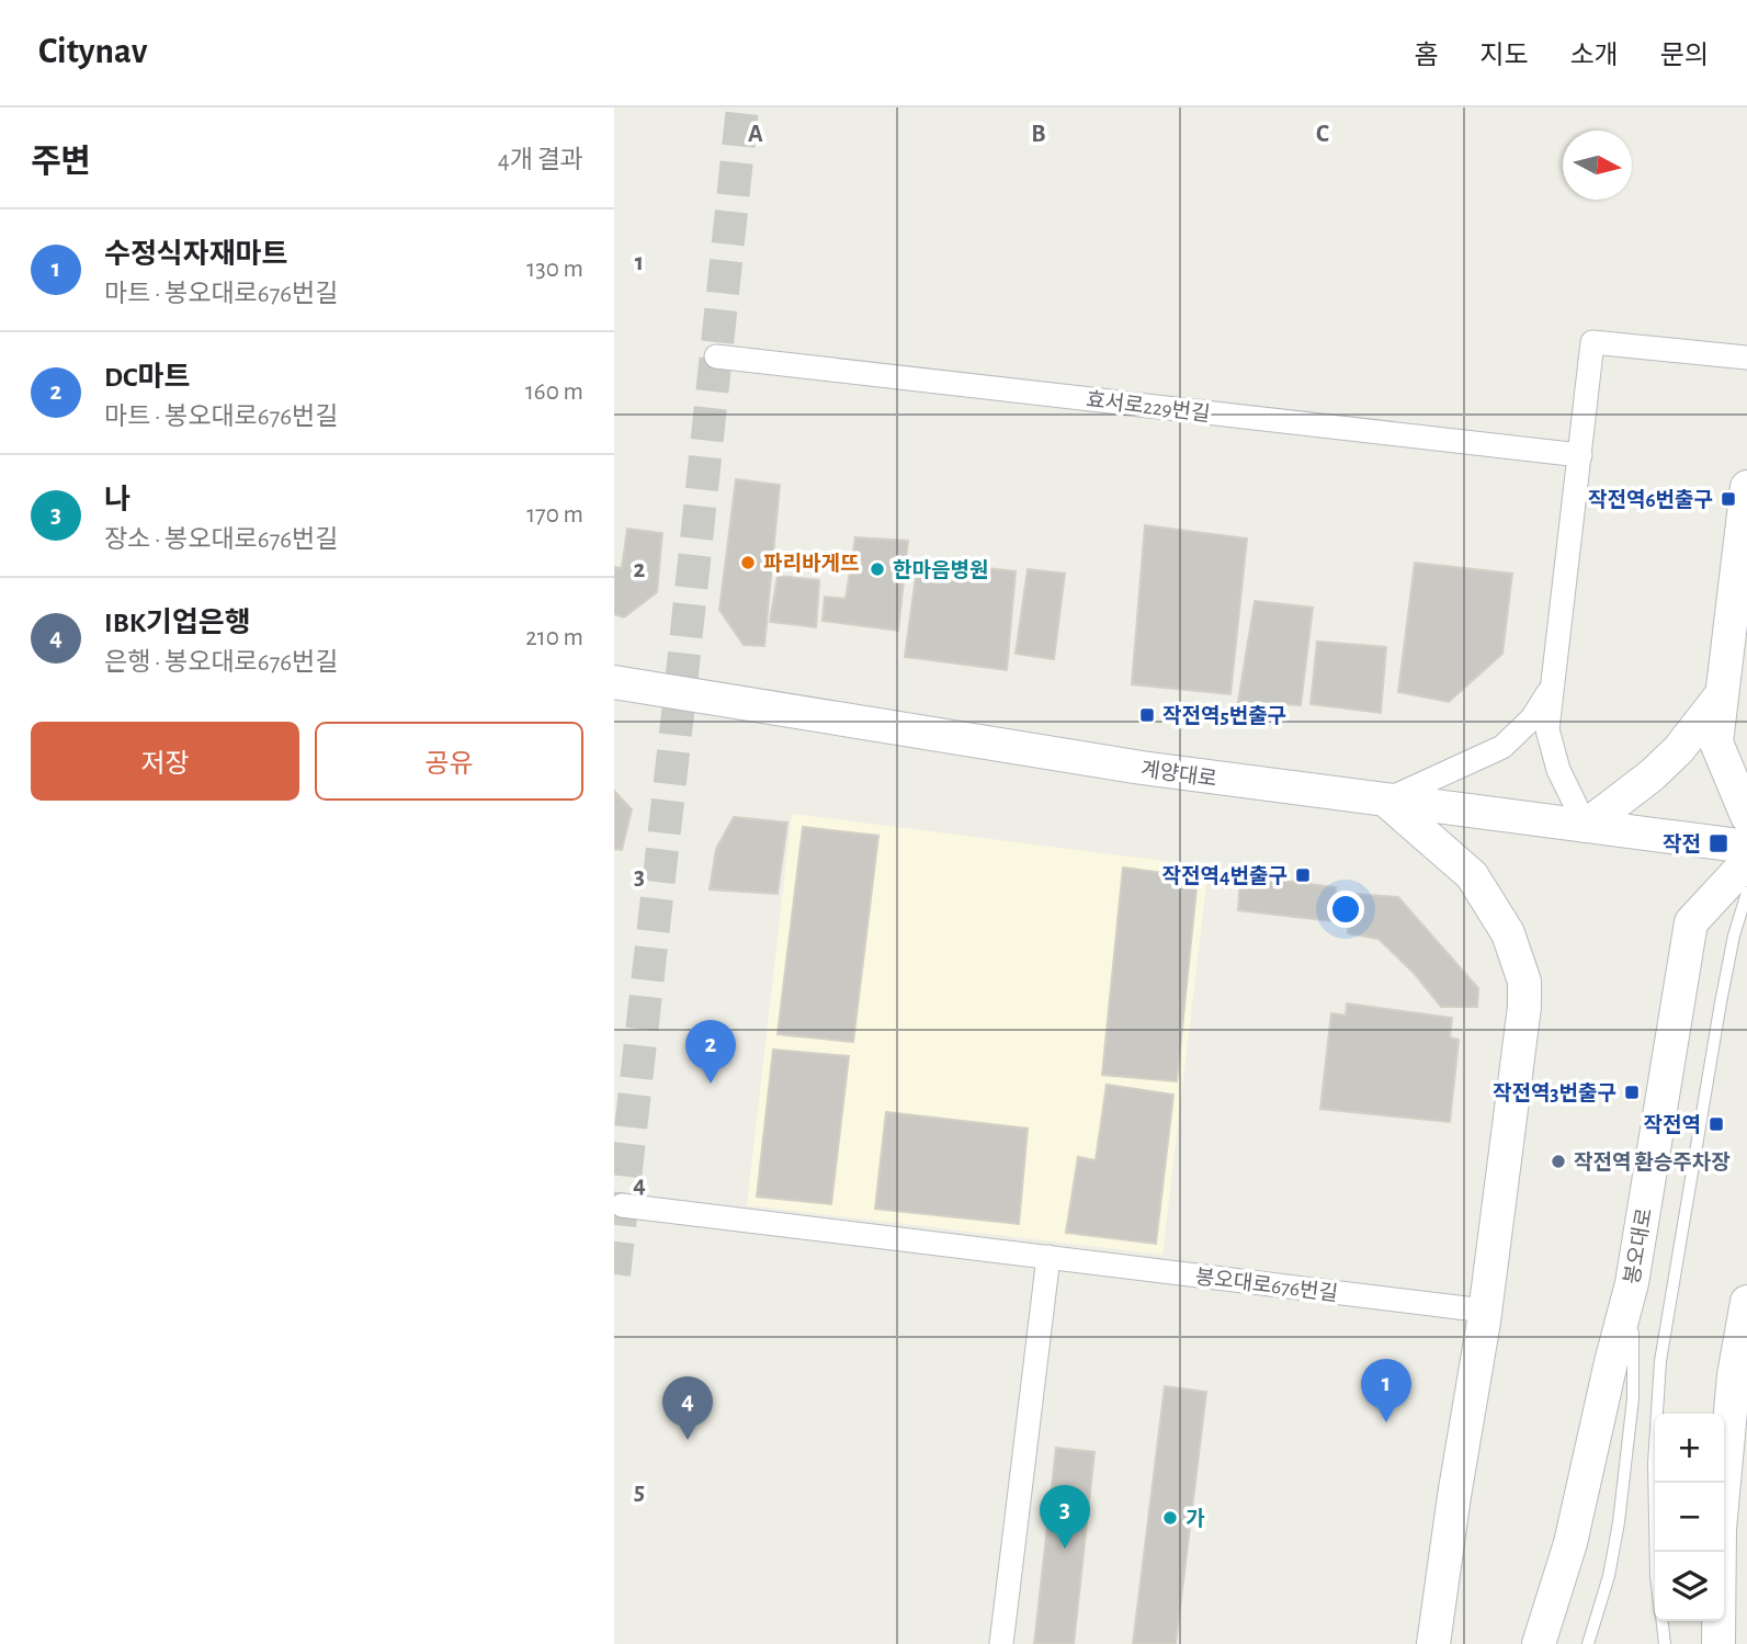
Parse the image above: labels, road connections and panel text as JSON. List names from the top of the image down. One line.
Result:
{"streets":{"main road":["계양대로","봉오대로"],"street":["효서로229번길","봉오대로676번길"]},"places":{"transit":["작전역6번출구","작전역5번출구","작전","작전역4번출구","작전역3번출구","작전역"],"other":["파리바게뜨","한마음병원","작전역 환승주차장","가"]},"north":"right","page":{"header":"Citynav","nav":["홈","지도","소개","문의"],"heading":["주변","4개 결과"],"list":[{"mark":"1","name":"수정식자재마트","note":"마트 · 봉오대로676번길","value":"130 m"},{"mark":"2","name":"DC마트","note":"마트 · 봉오대로676번길","value":"160 m"},{"mark":"3","name":"나","note":"장소 · 봉오대로676번길","value":"170 m"},{"mark":"4","name":"IBK기업은행","note":"은행 · 봉오대로676번길","value":"210 m"}],"buttons":["저장","공유"],"pins":["2","1","4","3"],"map_buttons":["+","−"]},"grid":{"columns":["A","B","C"],"rows":["1","2","3","4","5"]}}
